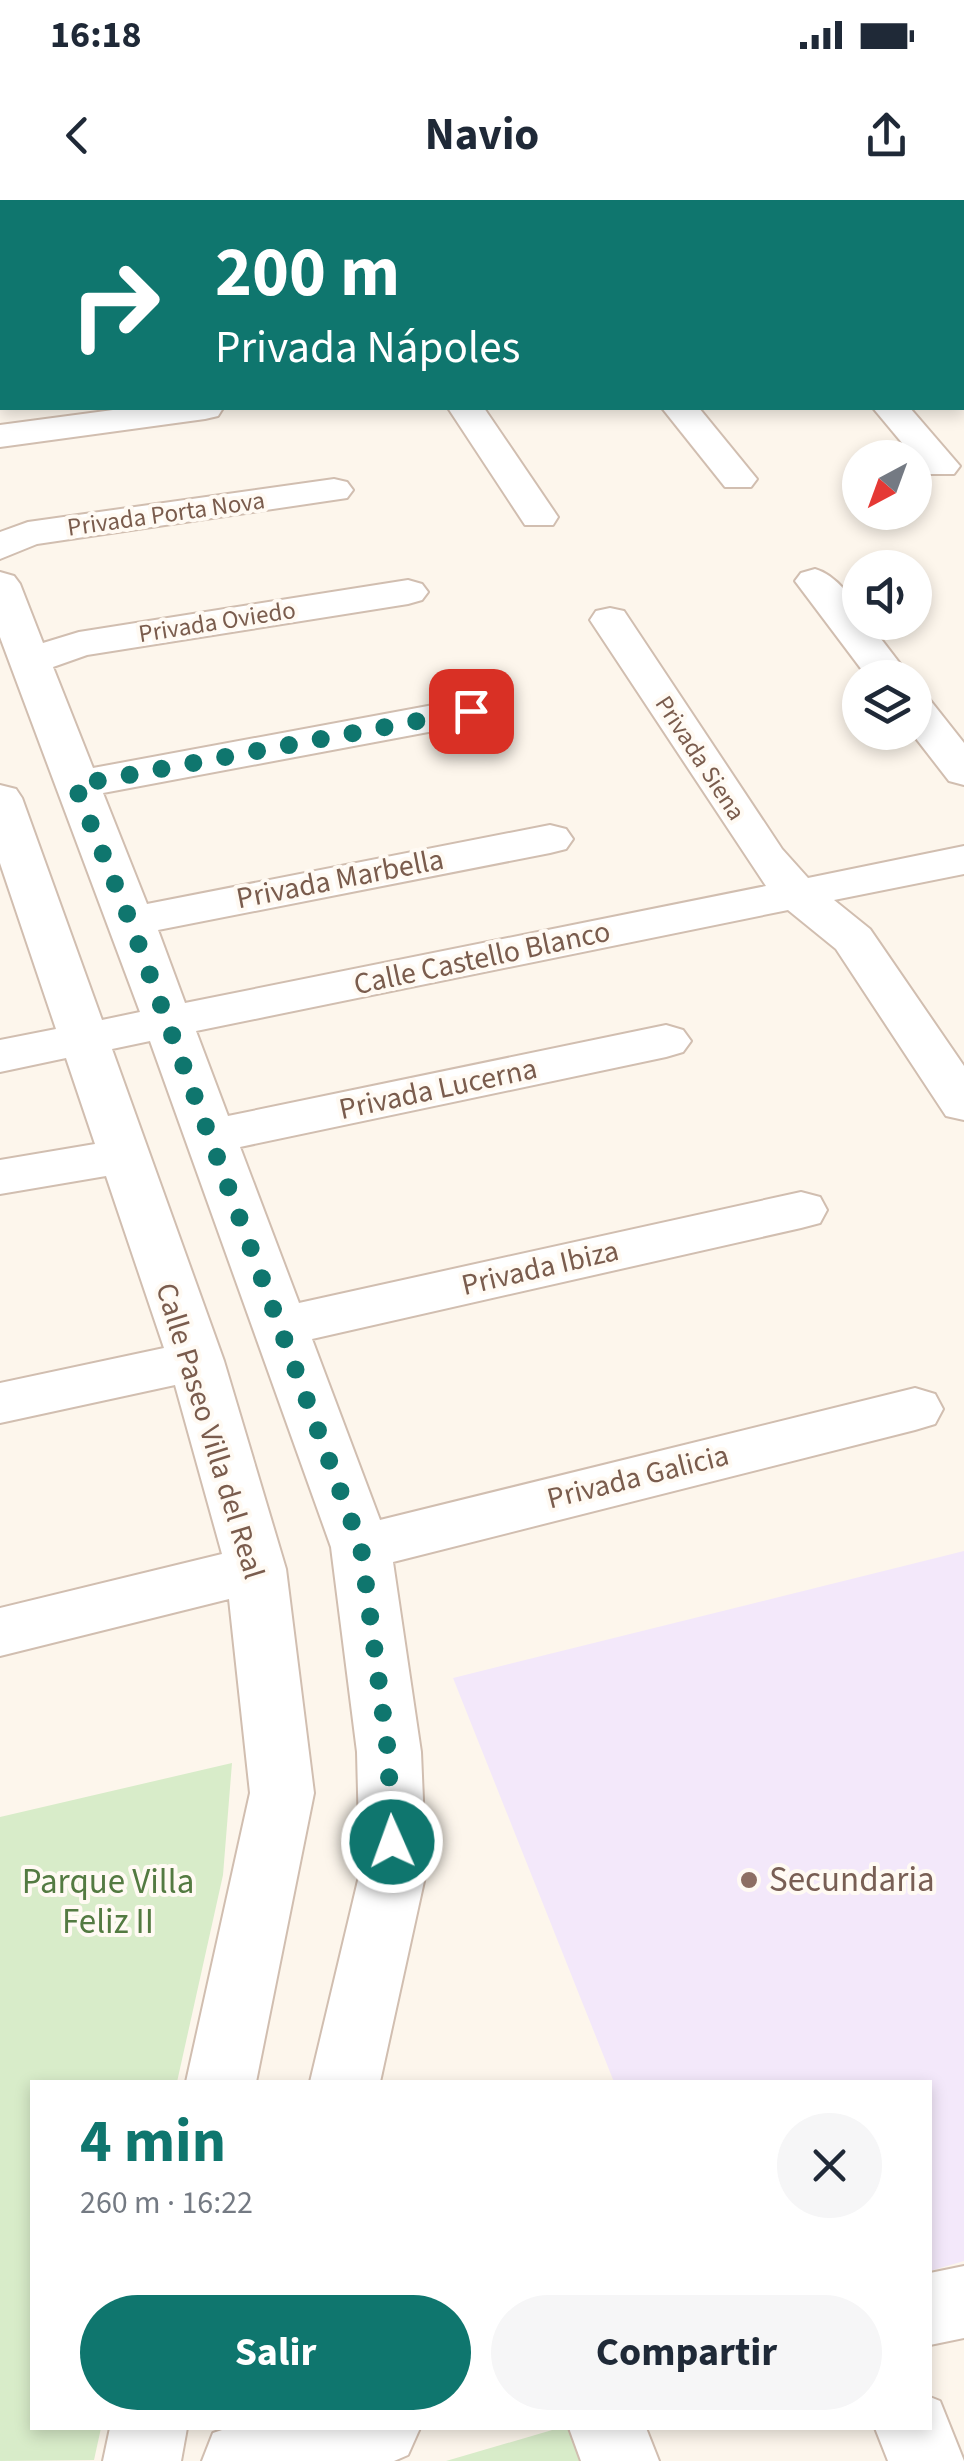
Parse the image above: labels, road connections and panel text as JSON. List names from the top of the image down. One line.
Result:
{"streets":{"street":["Privada Porta Nova","Privada Oviedo","Privada Siena","Privada Marbella","Calle Castello Blanco","Privada Lucerna","Privada Ibiza","Calle Paseo Villa del Real","Privada Galicia"]},"crossings":[["Privada Siena","Calle Castello Blanco"],["Calle Castello Blanco","Calle Paseo Villa del Real"]],"parks":["Parque Villa Feliz II"],"places":["Secundaria"],"north":"bottom left","page":{"status":"16:18","header":"Navio","turn":["200 m","Privada Nápoles"],"heading":["4 min","260 m · 16:22"],"buttons":["Salir","Compartir"]}}
